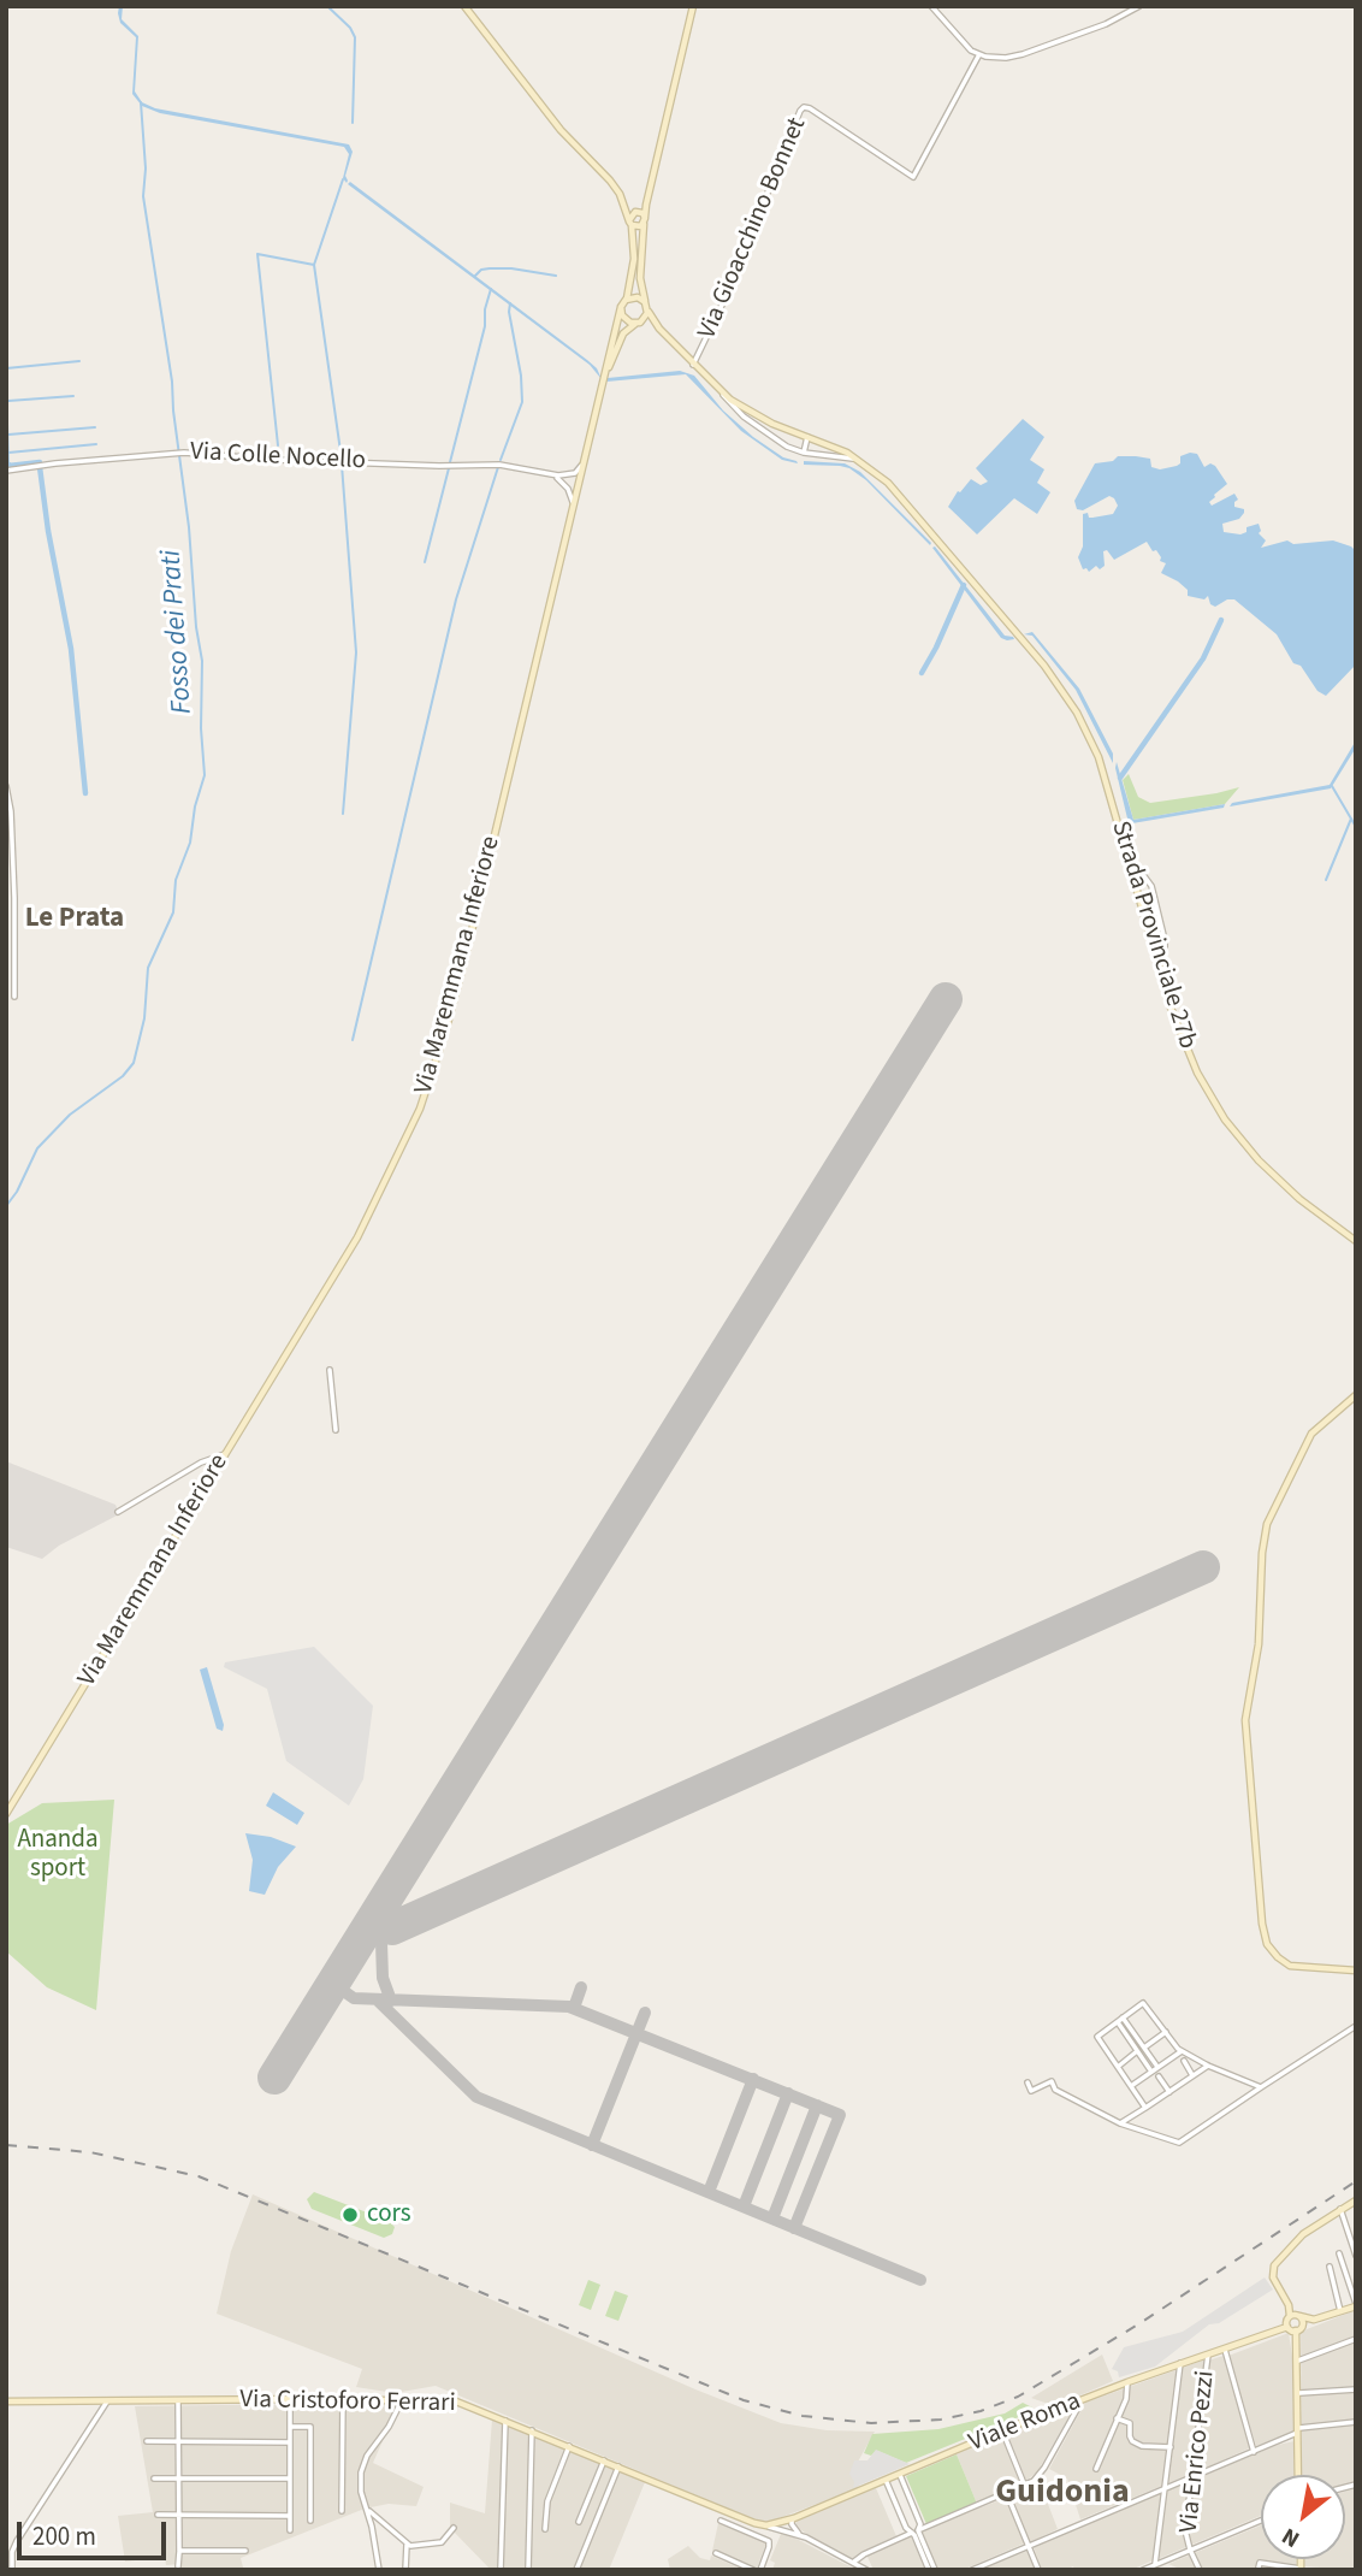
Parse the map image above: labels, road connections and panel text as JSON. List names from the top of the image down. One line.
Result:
{"streets":{"main road":["Strada Provinciale 27b","Via Maremmana Inferiore","Via Cristoforo Ferrari","Viale Roma"],"street":["Via Gioacchino Bonnet","Via Colle Nocello","Via Enrico Pezzi"]},"crossings":[["Via Colle Nocello","Via Maremmana Inferiore"],["Via Cristoforo Ferrari","Viale Roma"],["Viale Roma","Via Enrico Pezzi"]],"districts":["Le Prata","Guidonia"],"water":["Fosso dei Prati"],"parks":["Ananda sport"],"places":["cors"],"scale_bar":"200 m","north":"bottom left"}
